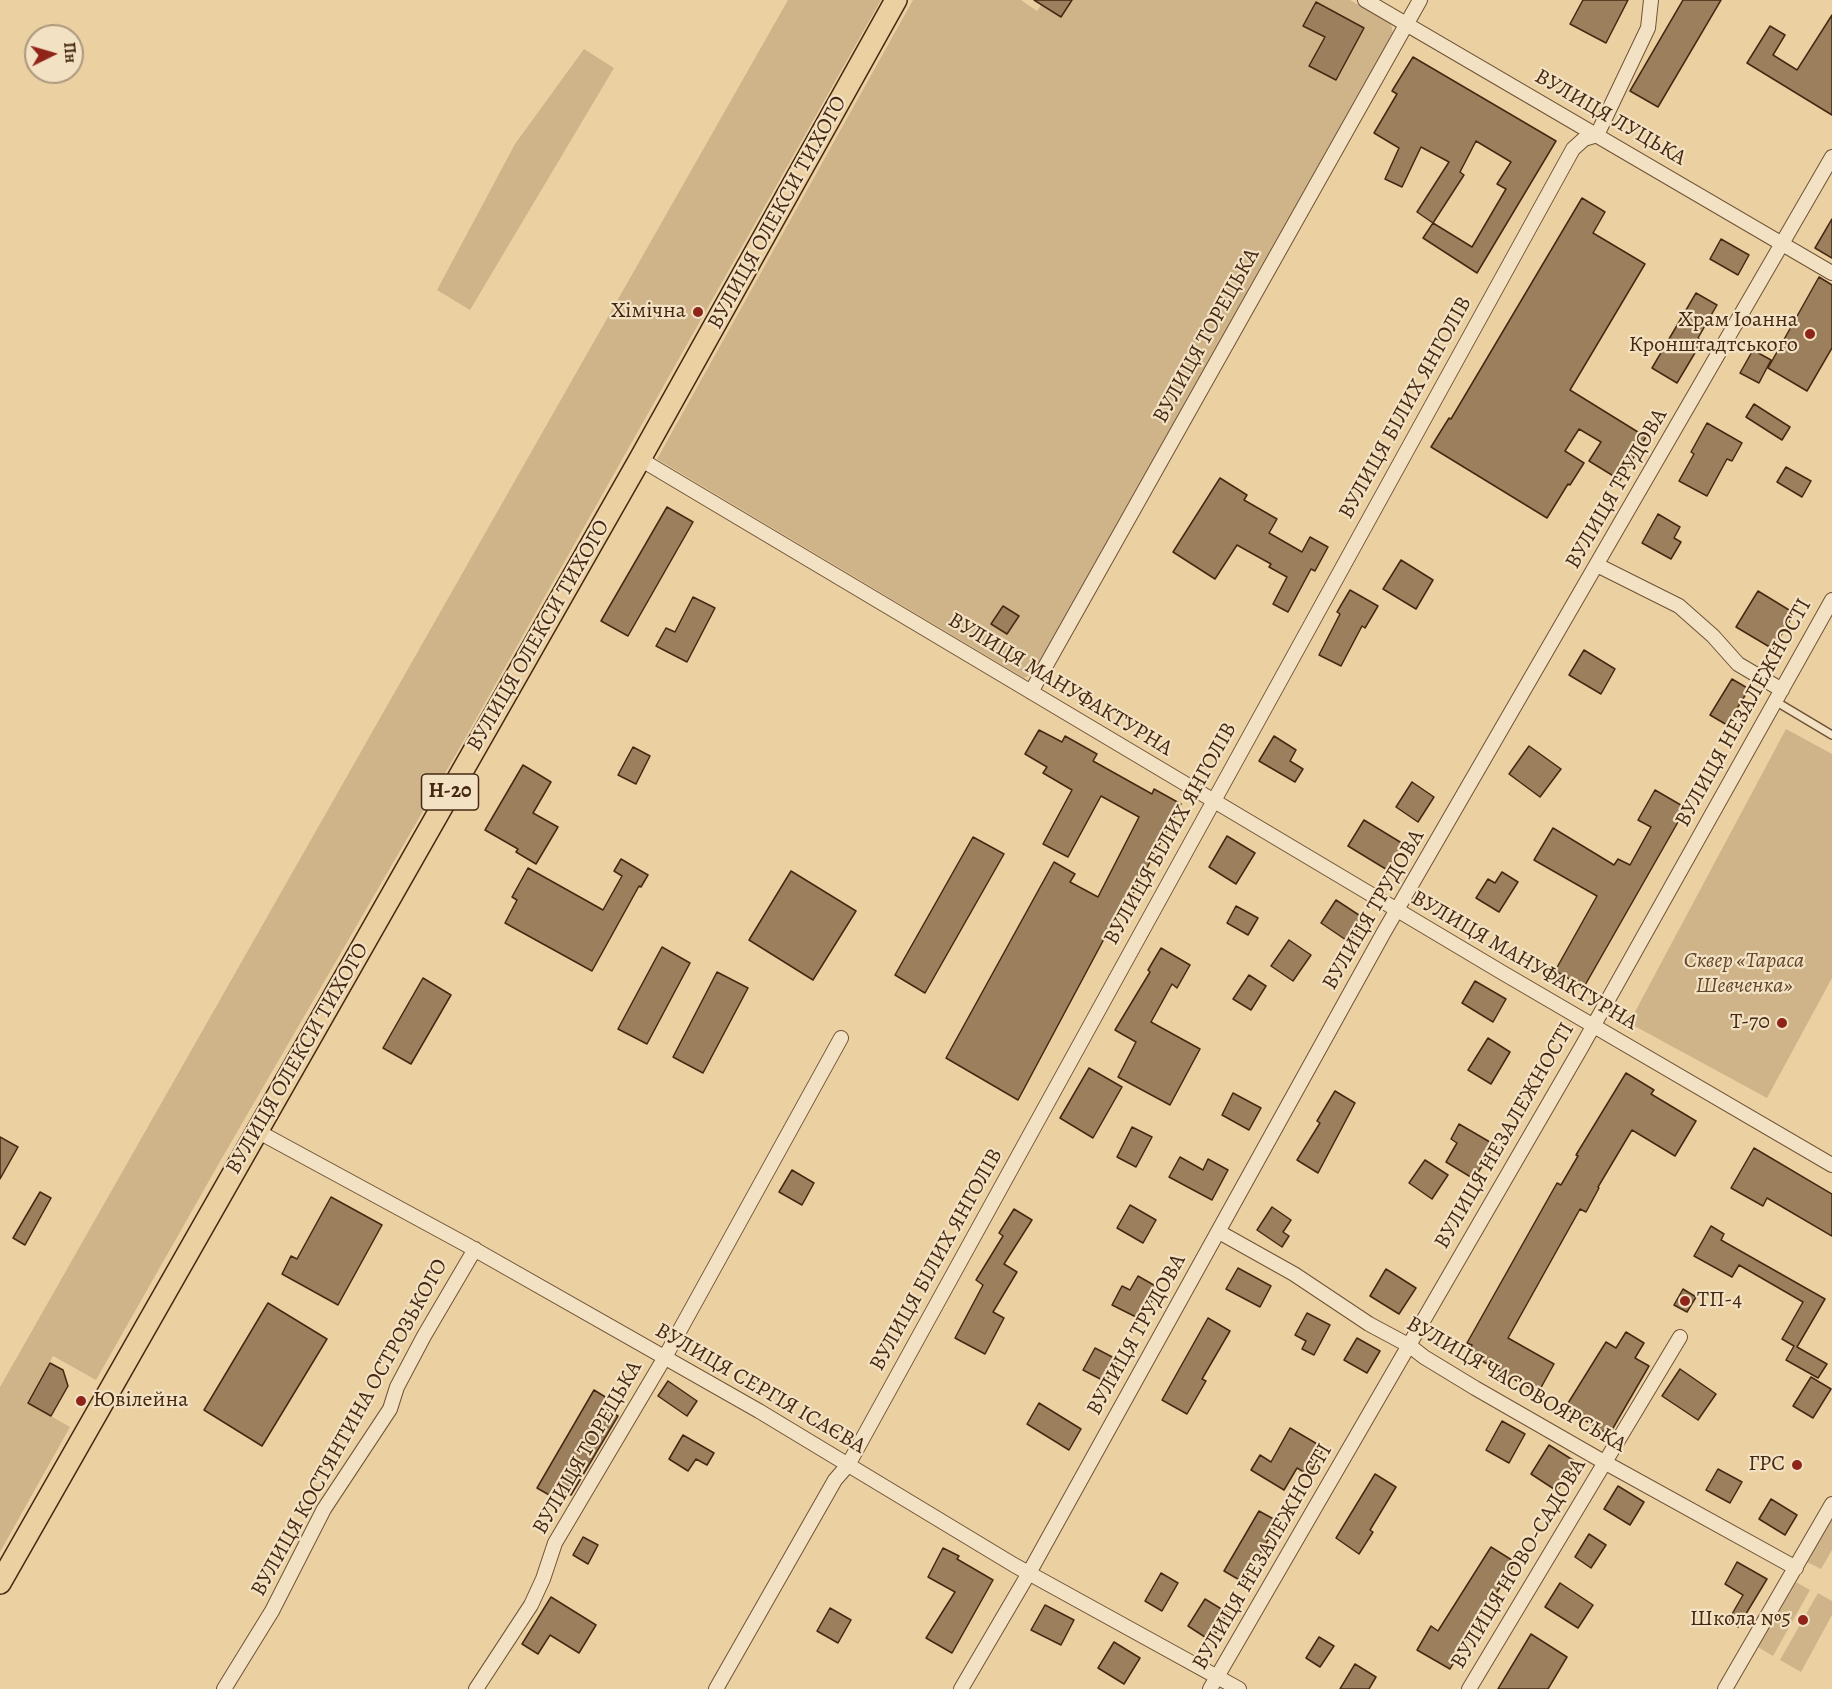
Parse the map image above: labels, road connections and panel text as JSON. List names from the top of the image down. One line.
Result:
{"streets":{"main road":["ВУЛИЦЯ ОЛЕКСИ ТИХОГО","Н-20"],"street":["ВУЛИЦЯ ЛУЦЬКА","ВУЛИЦЯ ТОРЕЦЬКА","ВУЛИЦЯ БІЛИХ ЯНГОЛІВ","ВУЛИЦЯ ТРУДОВА","ВУЛИЦЯ МАНУФАКТУРНА","ВУЛИЦЯ НЕЗАЛЕЖНОСТІ","ВУЛИЦЯ ЧАСОВОЯРСЬКА","ВУЛИЦЯ СЕРГІЯ ІСАЄВА","ВУЛИЦЯ КОСТЯНТИНА ОСТРОЗЬКОГО","ВУЛИЦЯ НОВО-САДОВА"]},"crossings":[["ВУЛИЦЯ ЛУЦЬКА","ВУЛИЦЯ ТОРЕЦЬКА"],["ВУЛИЦЯ ЛУЦЬКА","ВУЛИЦЯ БІЛИХ ЯНГОЛІВ"],["ВУЛИЦЯ ЛУЦЬКА","ВУЛИЦЯ ТРУДОВА"],["ВУЛИЦЯ ОЛЕКСИ ТИХОГО","ВУЛИЦЯ МАНУФАКТУРНА"],["ВУЛИЦЯ ОЛЕКСИ ТИХОГО","ВУЛИЦЯ СЕРГІЯ ІСАЄВА"],["ВУЛИЦЯ ТОРЕЦЬКА","ВУЛИЦЯ МАНУФАКТУРНА"],["ВУЛИЦЯ ТОРЕЦЬКА","ВУЛИЦЯ СЕРГІЯ ІСАЄВА"],["ВУЛИЦЯ БІЛИХ ЯНГОЛІВ","ВУЛИЦЯ МАНУФАКТУРНА"],["ВУЛИЦЯ БІЛИХ ЯНГОЛІВ","ВУЛИЦЯ СЕРГІЯ ІСАЄВА"],["ВУЛИЦЯ ТРУДОВА","ВУЛИЦЯ МАНУФАКТУРНА"],["ВУЛИЦЯ ТРУДОВА","ВУЛИЦЯ ЧАСОВОЯРСЬКА"],["ВУЛИЦЯ ТРУДОВА","ВУЛИЦЯ СЕРГІЯ ІСАЄВА"],["ВУЛИЦЯ МАНУФАКТУРНА","ВУЛИЦЯ НЕЗАЛЕЖНОСТІ"],["ВУЛИЦЯ НЕЗАЛЕЖНОСТІ","ВУЛИЦЯ ЧАСОВОЯРСЬКА"],["ВУЛИЦЯ НЕЗАЛЕЖНОСТІ","ВУЛИЦЯ СЕРГІЯ ІСАЄВА"],["ВУЛИЦЯ ЧАСОВОЯРСЬКА","ВУЛИЦЯ НОВО-САДОВА"],["ВУЛИЦЯ СЕРГІЯ ІСАЄВА","ВУЛИЦЯ КОСТЯНТИНА ОСТРОЗЬКОГО"]],"parks":["Сквер «Тараса Шевченка»"],"places":["Хімічна","Храм Іоанна Кронштадтського","Т-70","ТП-4","Ювілейна","ГРС","Школа №5"],"north":"right"}
